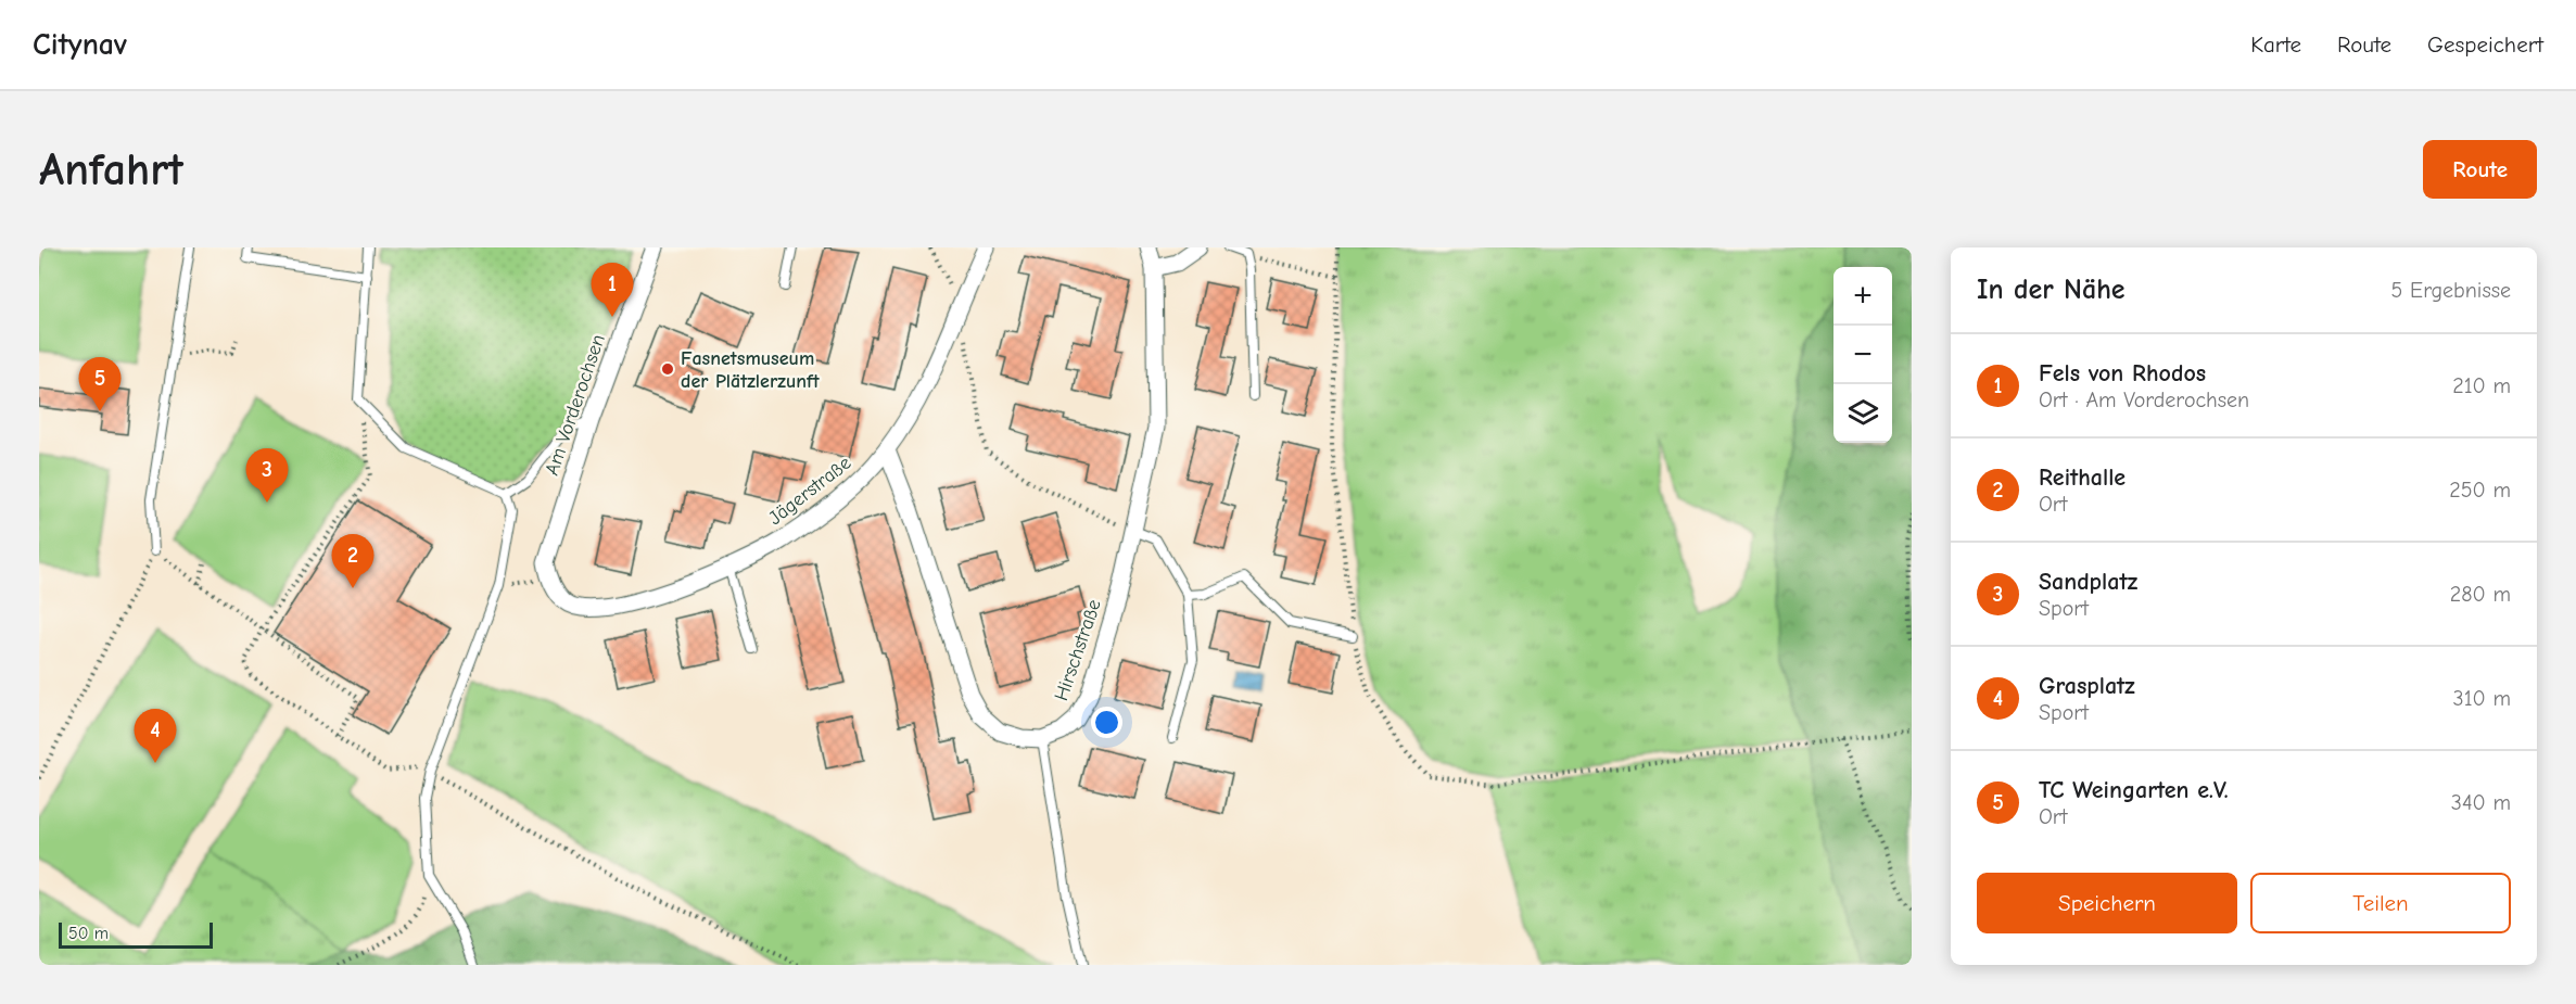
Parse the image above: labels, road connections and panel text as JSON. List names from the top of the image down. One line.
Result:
{"streets":{"street":["Am Vorderochsen","Jägerstraße","Hirschstraße"]},"crossings":[["Am Vorderochsen","Jägerstraße"]],"places":["Fasnetsmuseum der Plätzlerzunft"],"scale_bar":"50 m","page":{"header":"Citynav","nav":["Karte","Route","Gespeichert"],"buttons":["Route",["Speichern","Teilen"]],"title":"Anfahrt","heading":["In der Nähe","5 Ergebnisse"],"pins":["1","5","3","2","4"],"map_buttons":["+","−"],"list":[{"mark":"1","name":"Fels von Rhodos","note":"Ort · Am Vorderochsen","value":"210 m"},{"mark":"2","name":"Reithalle","note":"Ort","value":"250 m"},{"mark":"3","name":"Sandplatz","note":"Sport","value":"280 m"},{"mark":"4","name":"Grasplatz","note":"Sport","value":"310 m"},{"mark":"5","name":"TC Weingarten e.V.","note":"Ort","value":"340 m"}],"scale":"50 m"}}
